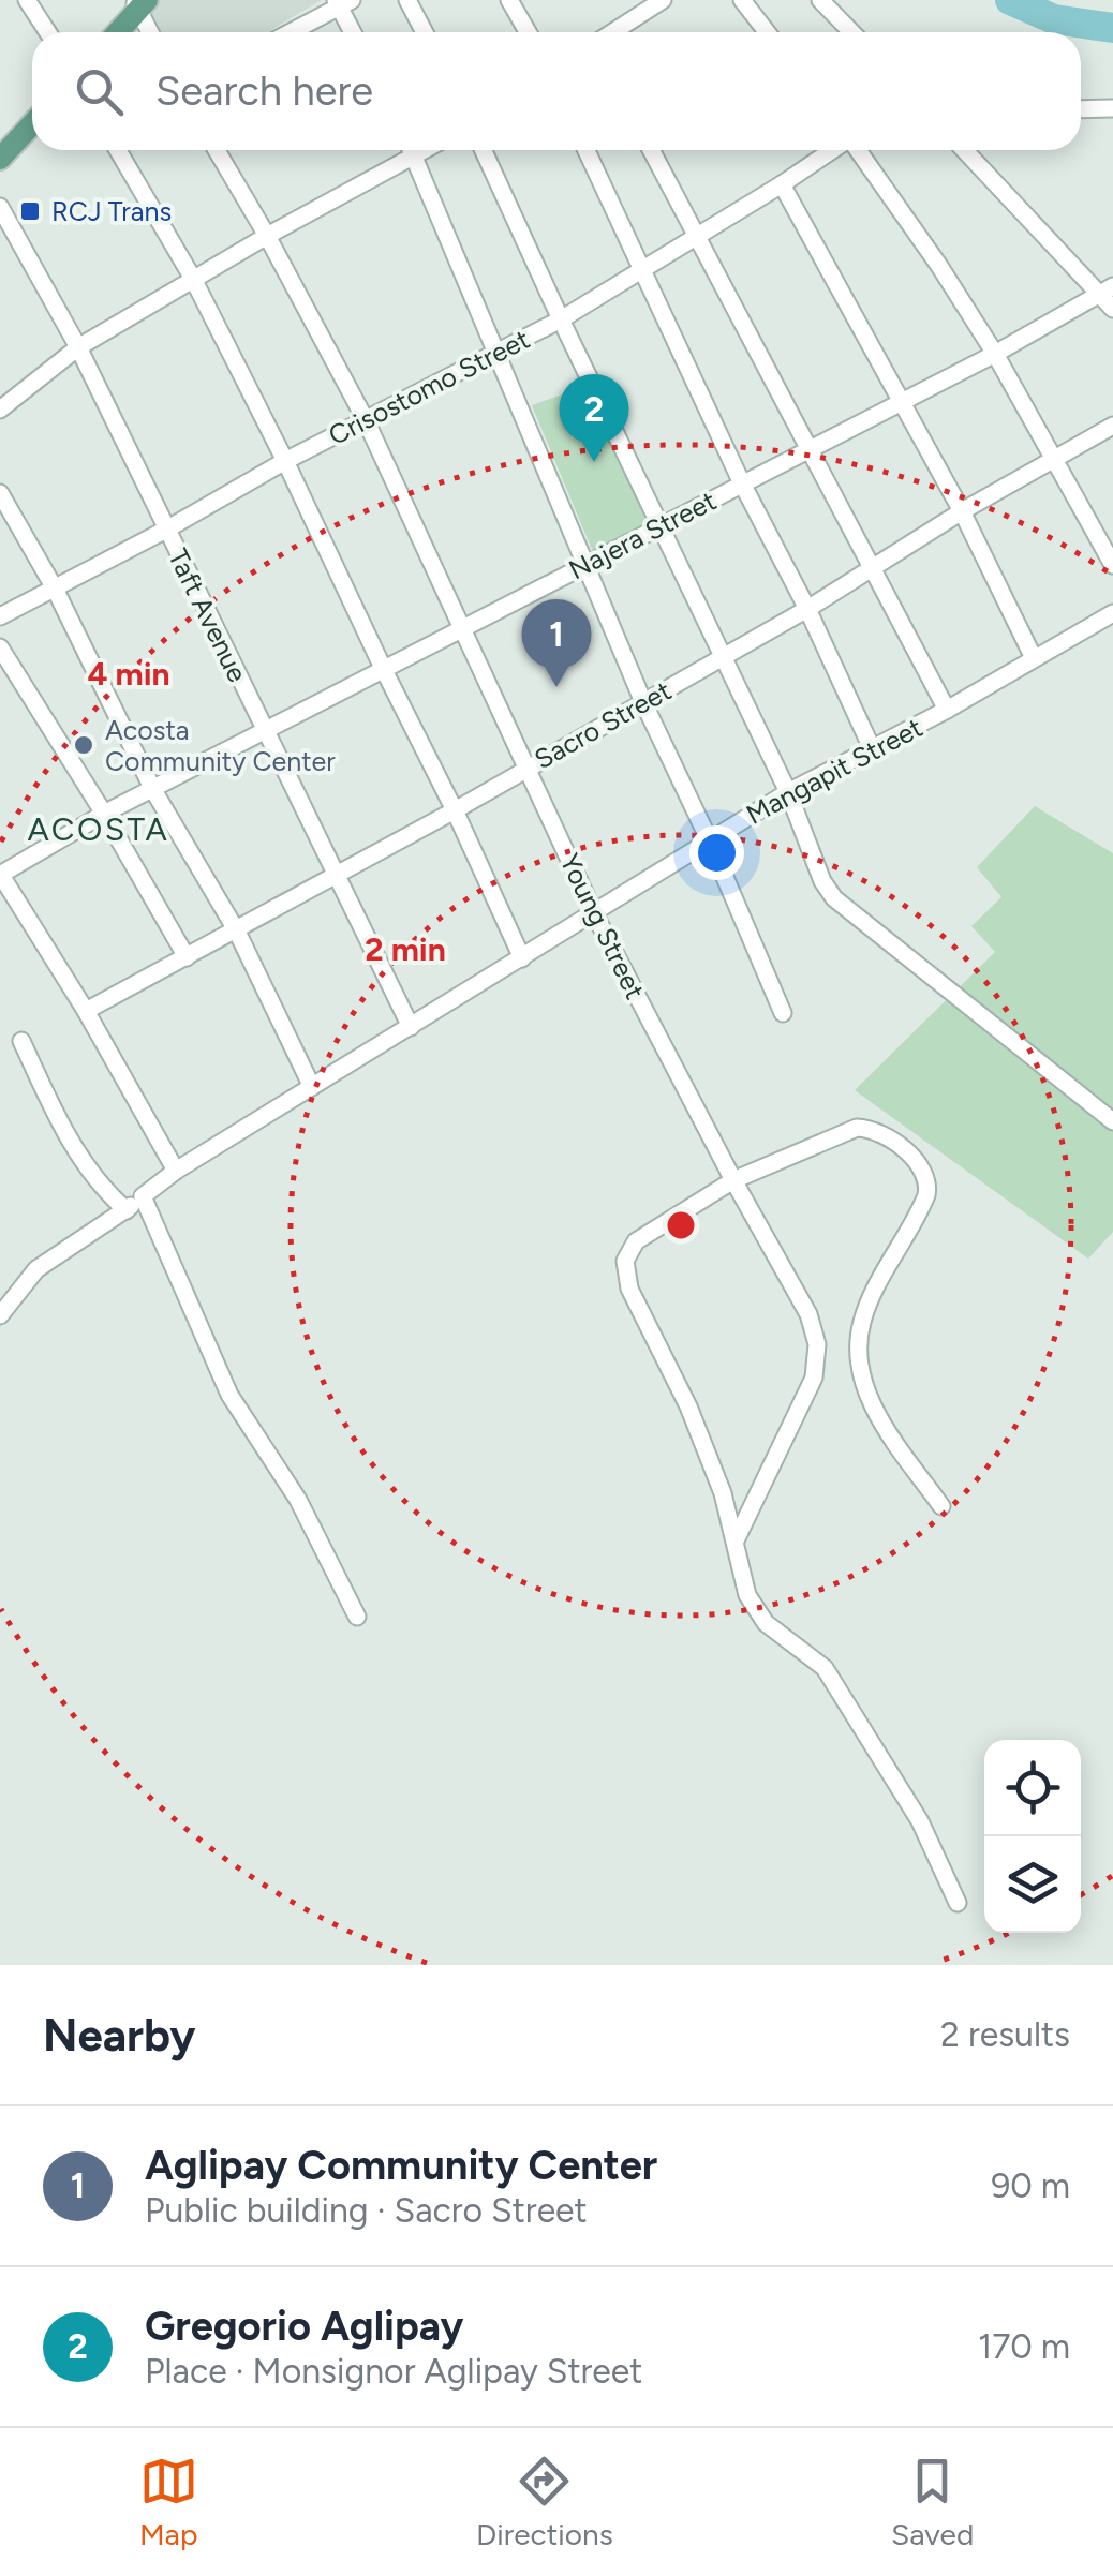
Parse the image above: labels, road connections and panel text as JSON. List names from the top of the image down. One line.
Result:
{"streets":{"street":["Crisostomo Street","Najera Street","Taft Avenue","Sacro Street","Mangapit Street","Young Street"]},"crossings":[["Crisostomo Street","Taft Avenue"],["Crisostomo Street","Young Street"],["Najera Street","Taft Avenue"],["Najera Street","Young Street"],["Taft Avenue","Sacro Street"],["Taft Avenue","Mangapit Street"],["Sacro Street","Young Street"],["Mangapit Street","Young Street"]],"districts":["ACOSTA"],"places":{"transit":["RCJ Trans"],"other":["Acosta Community Center"]},"page":{"search":"Search here","pins":["2","1"],"heading":["Nearby","2 results"],"list":[{"mark":"1","name":"Aglipay Community Center","note":"Public building · Sacro Street","value":"90 m"},{"mark":"2","name":"Gregorio Aglipay","note":"Place · Monsignor Aglipay Street","value":"170 m"}],"nav":["Map","Directions","Saved"]},"rings":["4 min","2 min"]}
